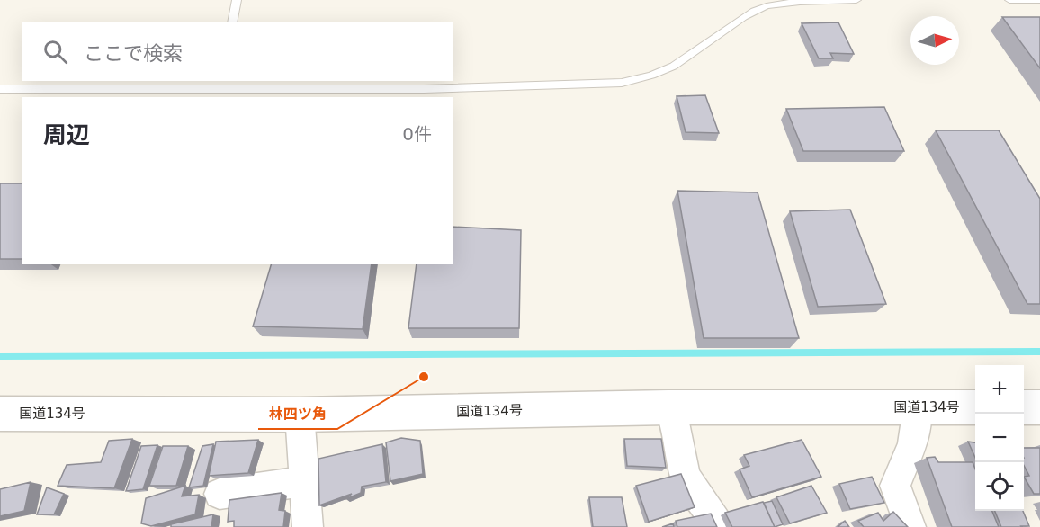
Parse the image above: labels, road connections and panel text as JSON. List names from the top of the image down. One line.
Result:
{"streets":{"highway":["国道134号"]},"places":["林四ツ角"],"north":"right","page":{"search":"ここで検索","heading":["周辺","0件"],"map_buttons":["+","−"]}}
